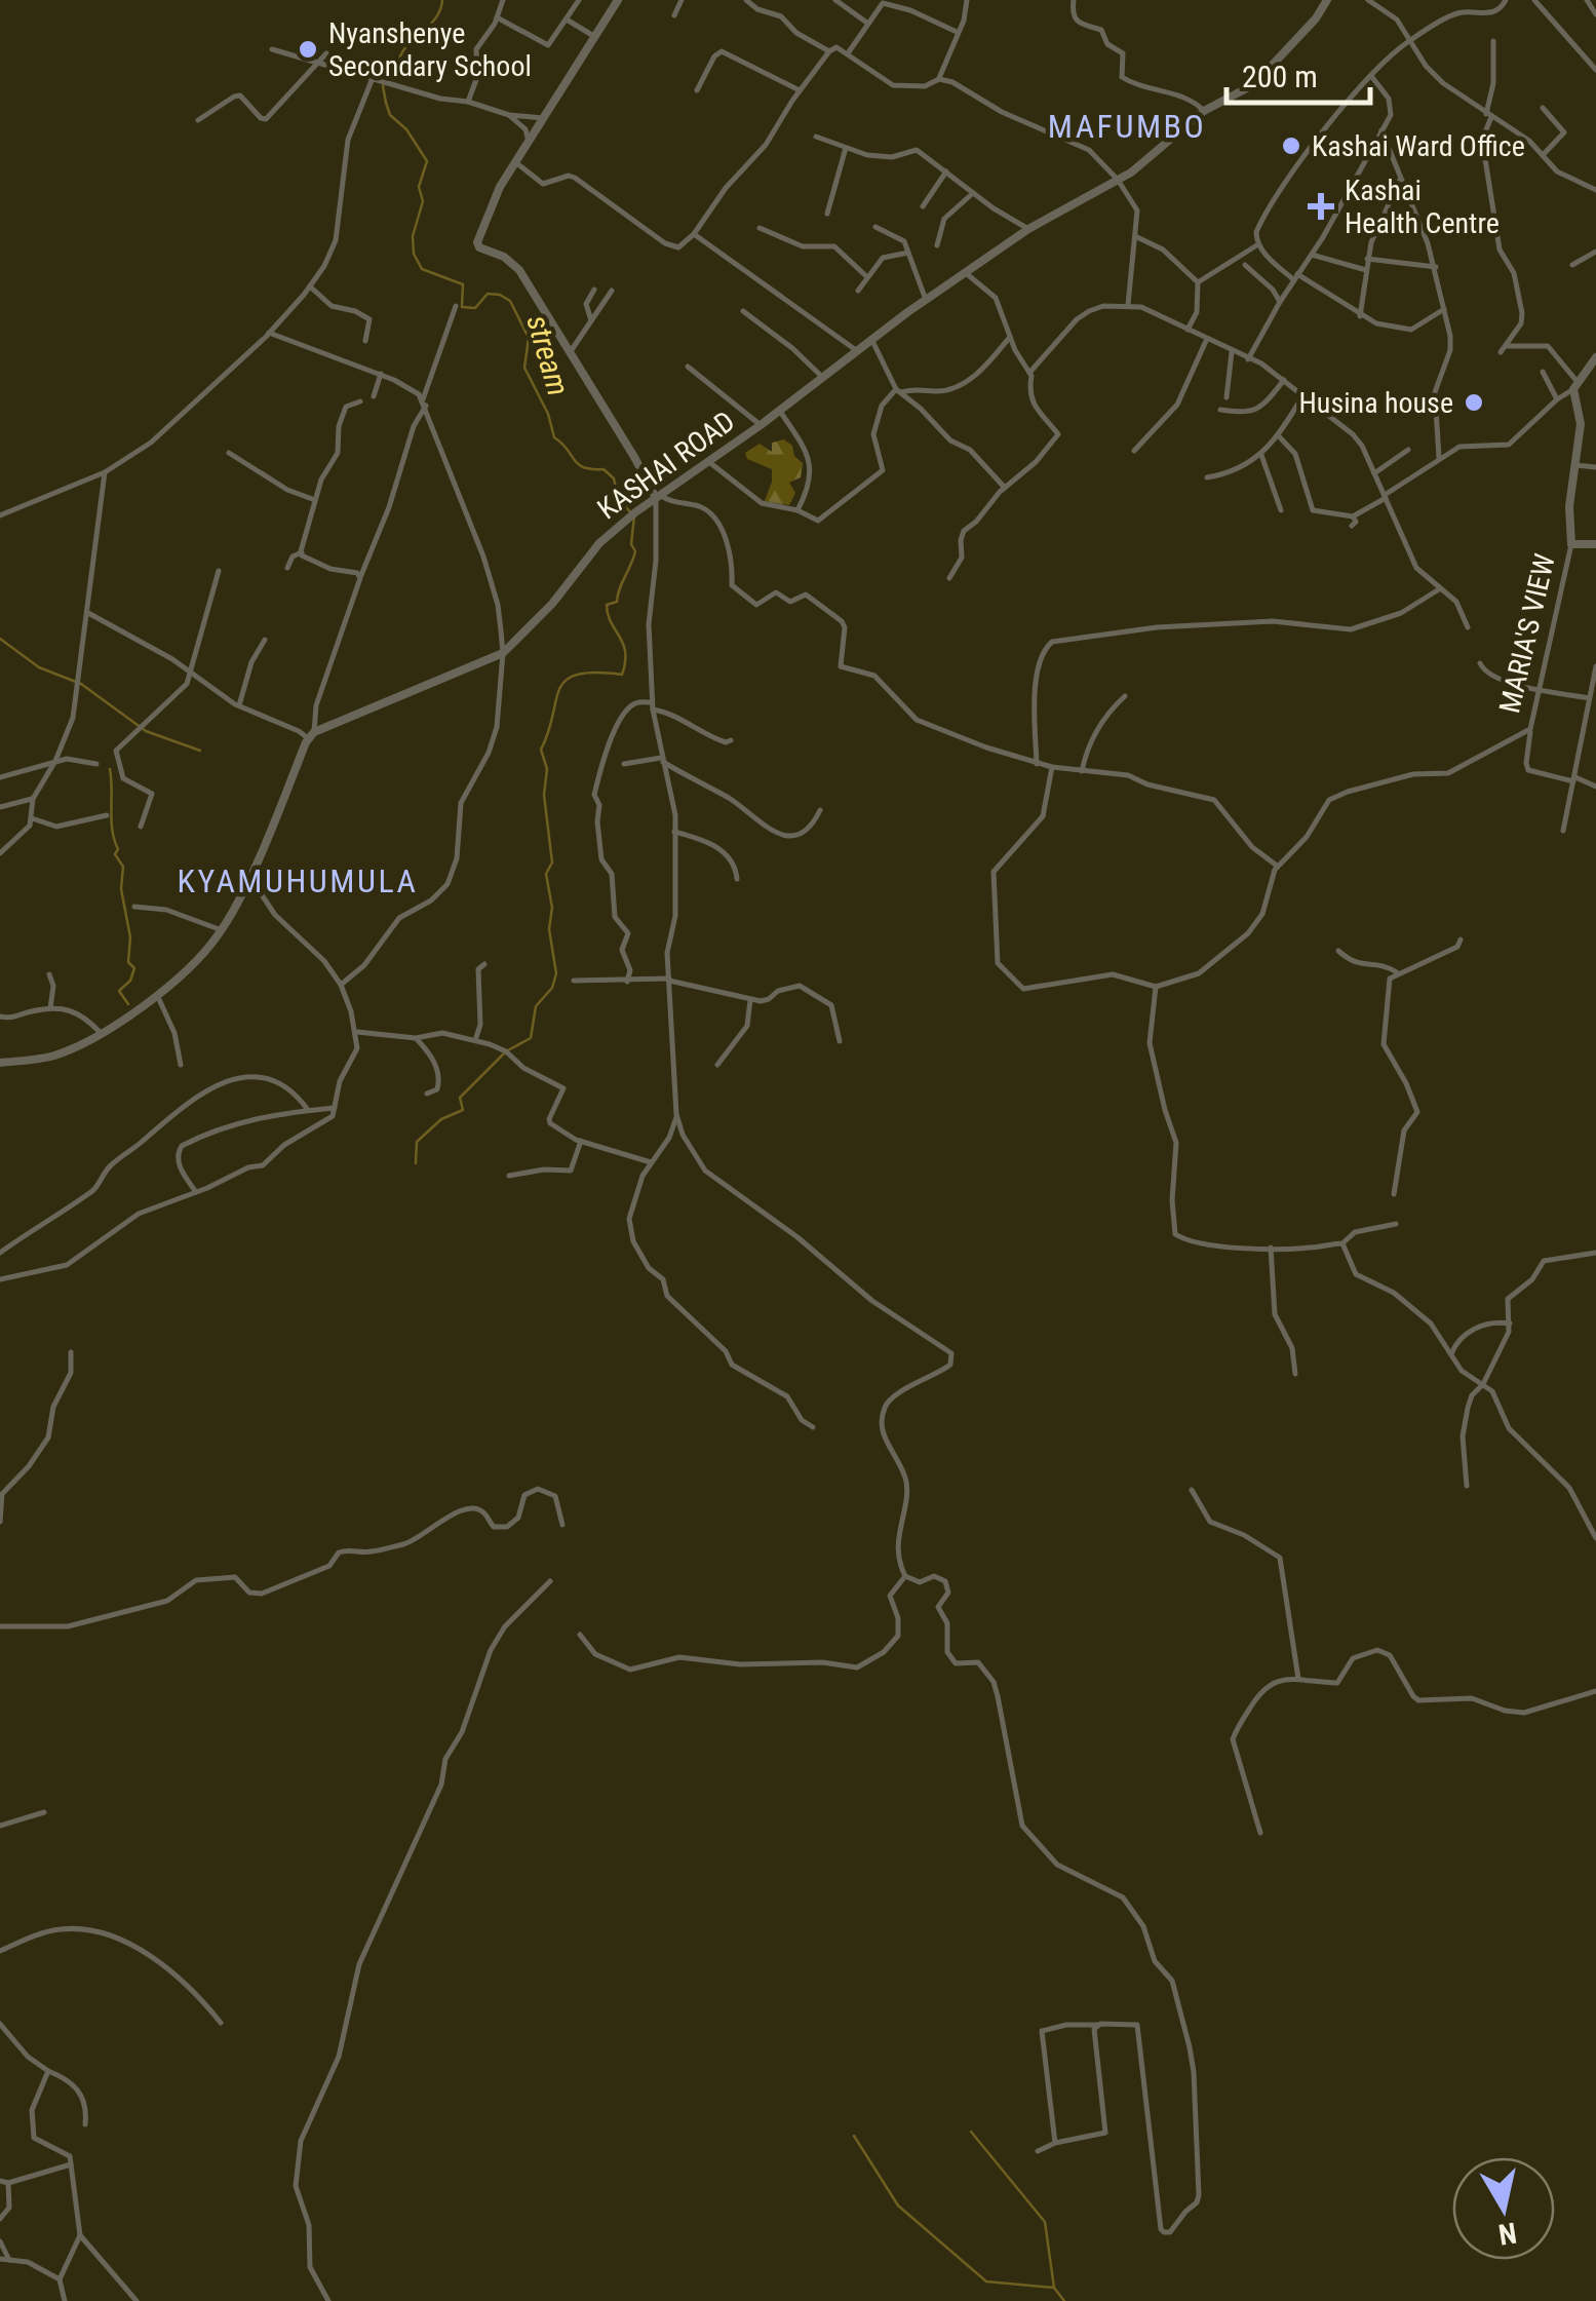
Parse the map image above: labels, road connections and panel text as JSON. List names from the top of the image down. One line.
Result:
{"streets":{"street":["KASHAI ROAD","MARIA'S VIEW"]},"districts":["MAFUMBO","KYAMUHUMULA"],"water":["stream"],"places":{"other":["Nyanshenye Secondary School","Kashai Ward Office","Husina house"],"health":["Kashai Health Centre"]},"scale_bar":"200 m","north":"bottom"}
